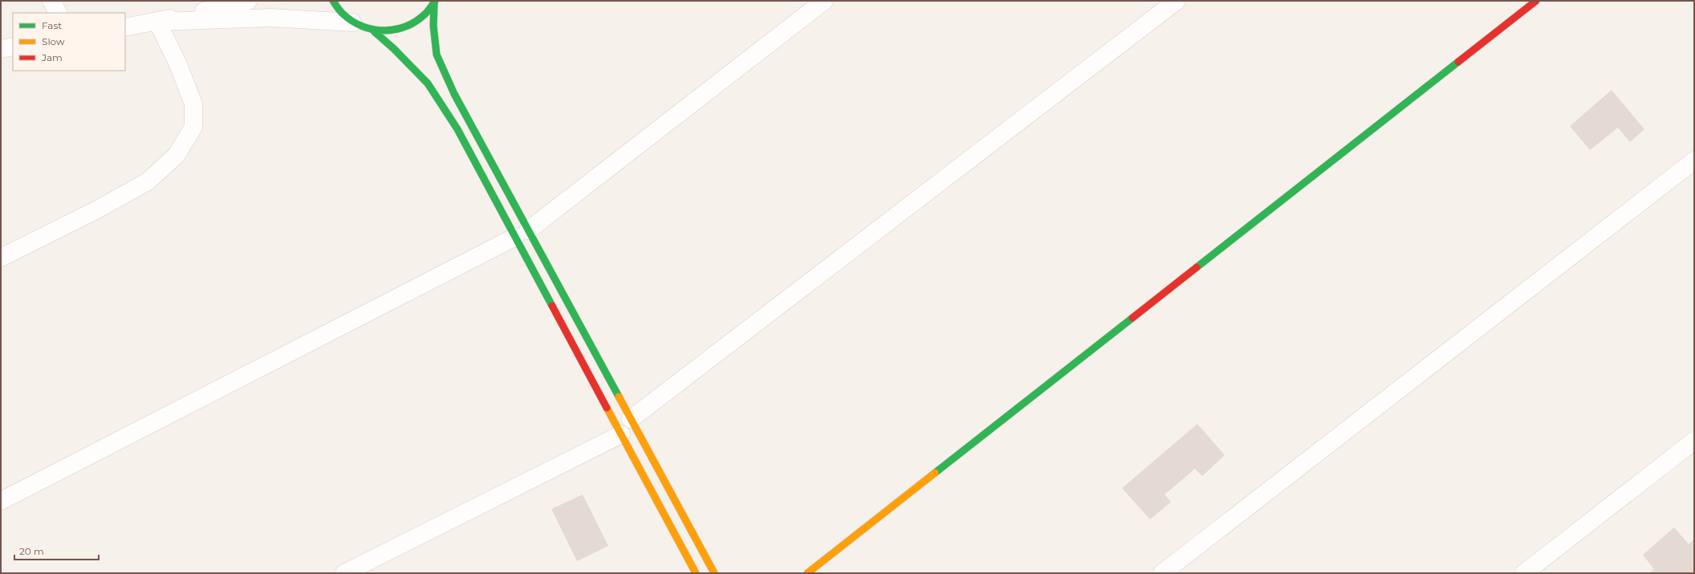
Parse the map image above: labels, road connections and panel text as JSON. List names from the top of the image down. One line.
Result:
{"legend":["Fast","Slow","Jam"],"scale_bar":"20 m"}
